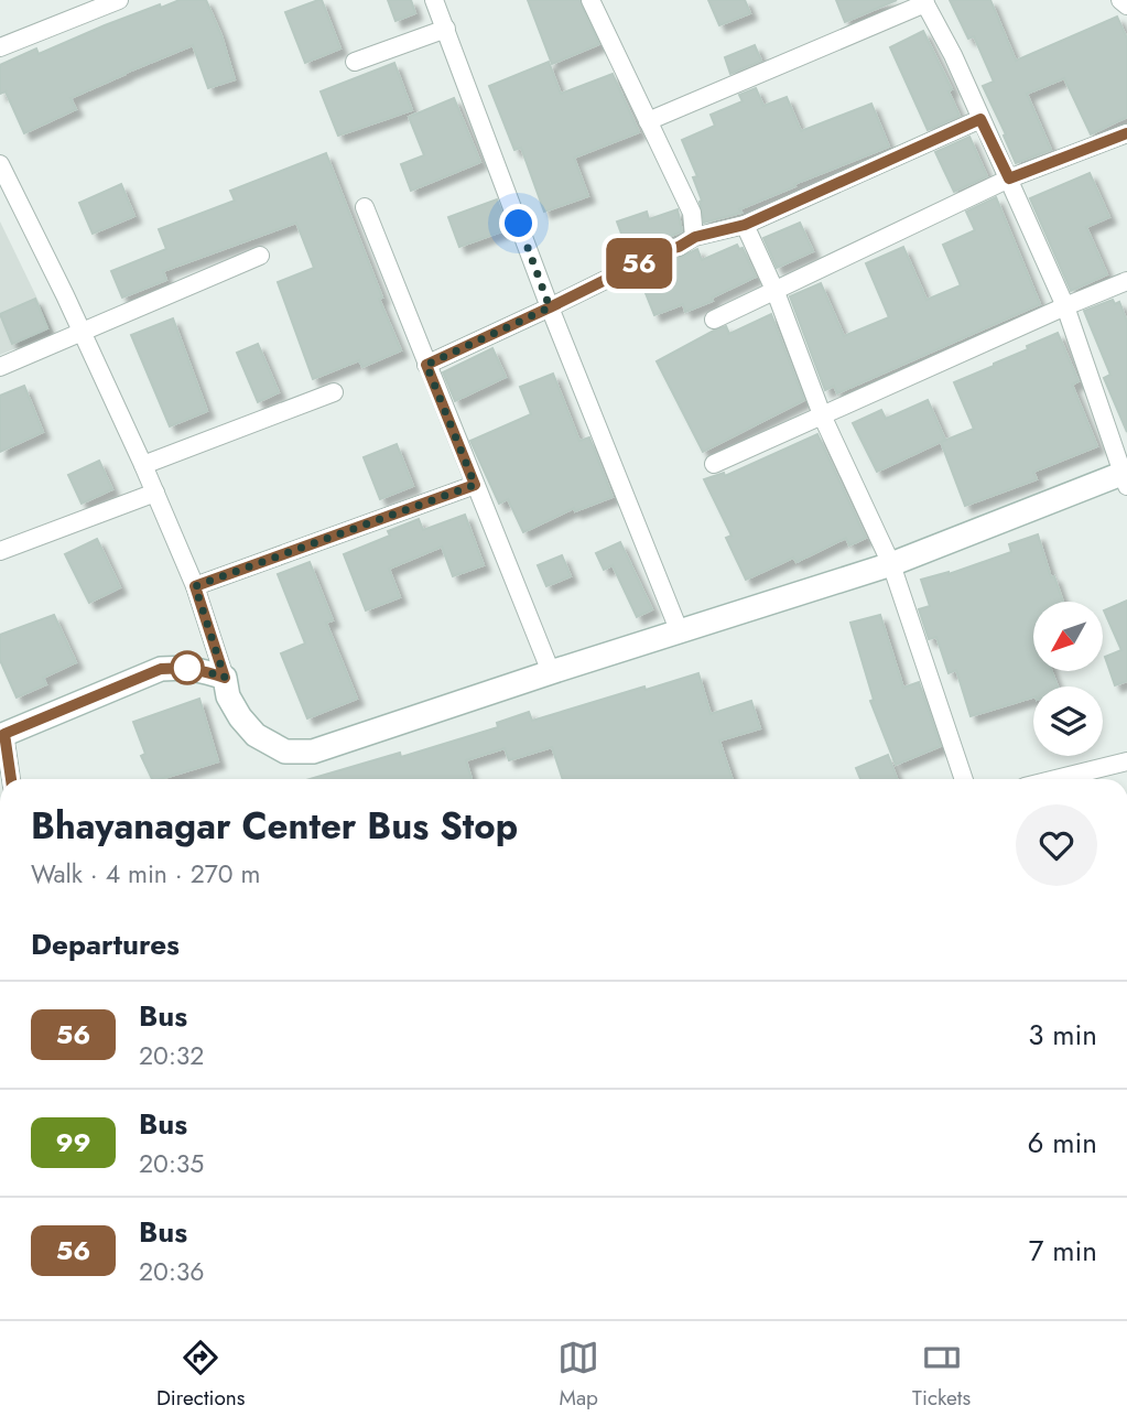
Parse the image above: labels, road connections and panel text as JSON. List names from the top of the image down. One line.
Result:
{"lines":["bus line 56"],"north":"bottom left","page":{"on_map":"56","heading":[["Bhayanagar Center Bus Stop","Walk · 4 min · 270 m"],"Departures"],"list":[{"mark":"56","name":"Bus","note":"20:32","value":"3 min"},{"mark":"99","name":"Bus","note":"20:35","value":"6 min"},{"mark":"56","name":"Bus","note":"20:36","value":"7 min"}],"tabs":["Directions","Map","Tickets"]}}
